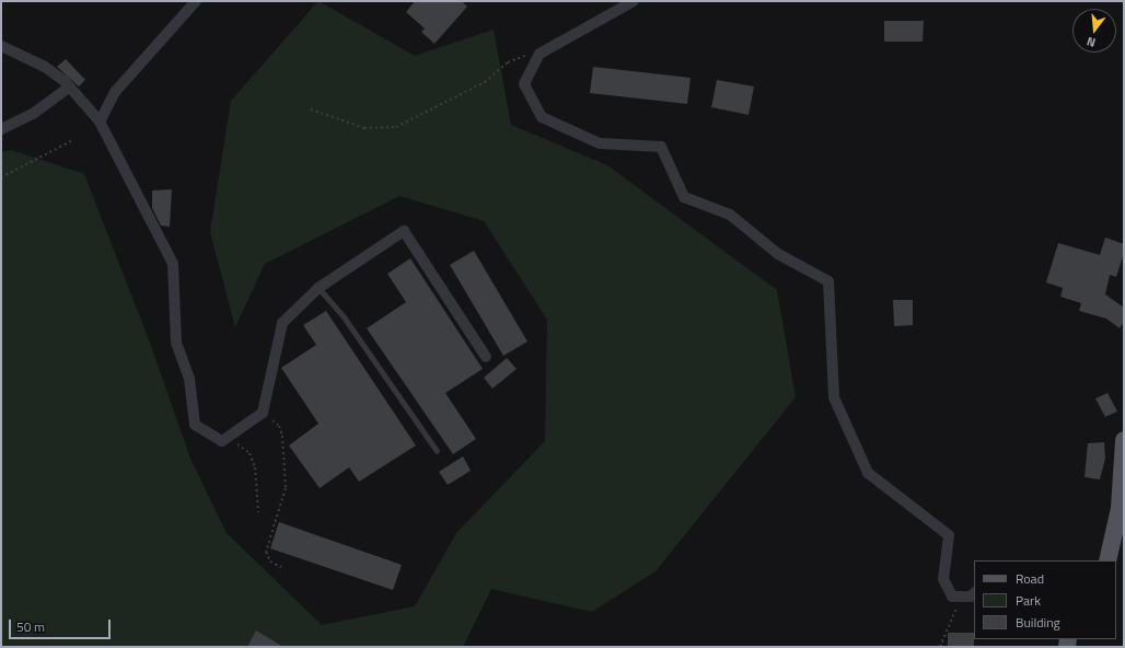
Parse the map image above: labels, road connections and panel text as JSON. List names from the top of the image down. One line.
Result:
{"legend":["Road","Park","Building"],"scale_bar":"50 m","north":"bottom"}
